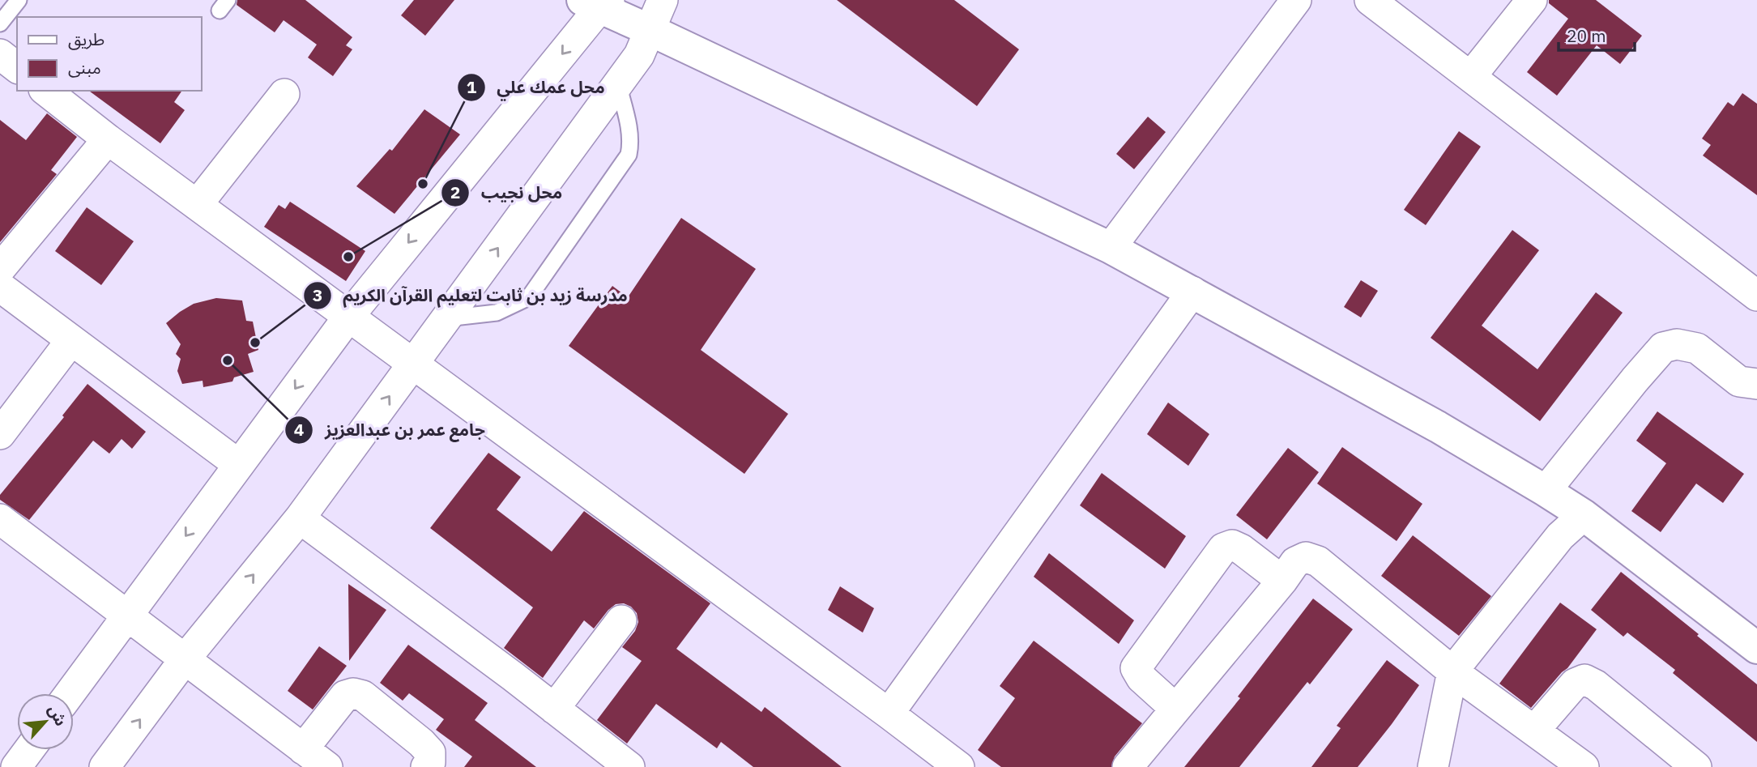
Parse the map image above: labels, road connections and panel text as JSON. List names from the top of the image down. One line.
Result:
{"places":["محل عمك علي","محل نجيب","مدرسة زيد بن ثابت لتعليم القرآن الكريم","جامع عمر بن عبدالعزيز"],"legend":["طريق","مبنى"],"scale_bar":"20 m","north":"top right"}
